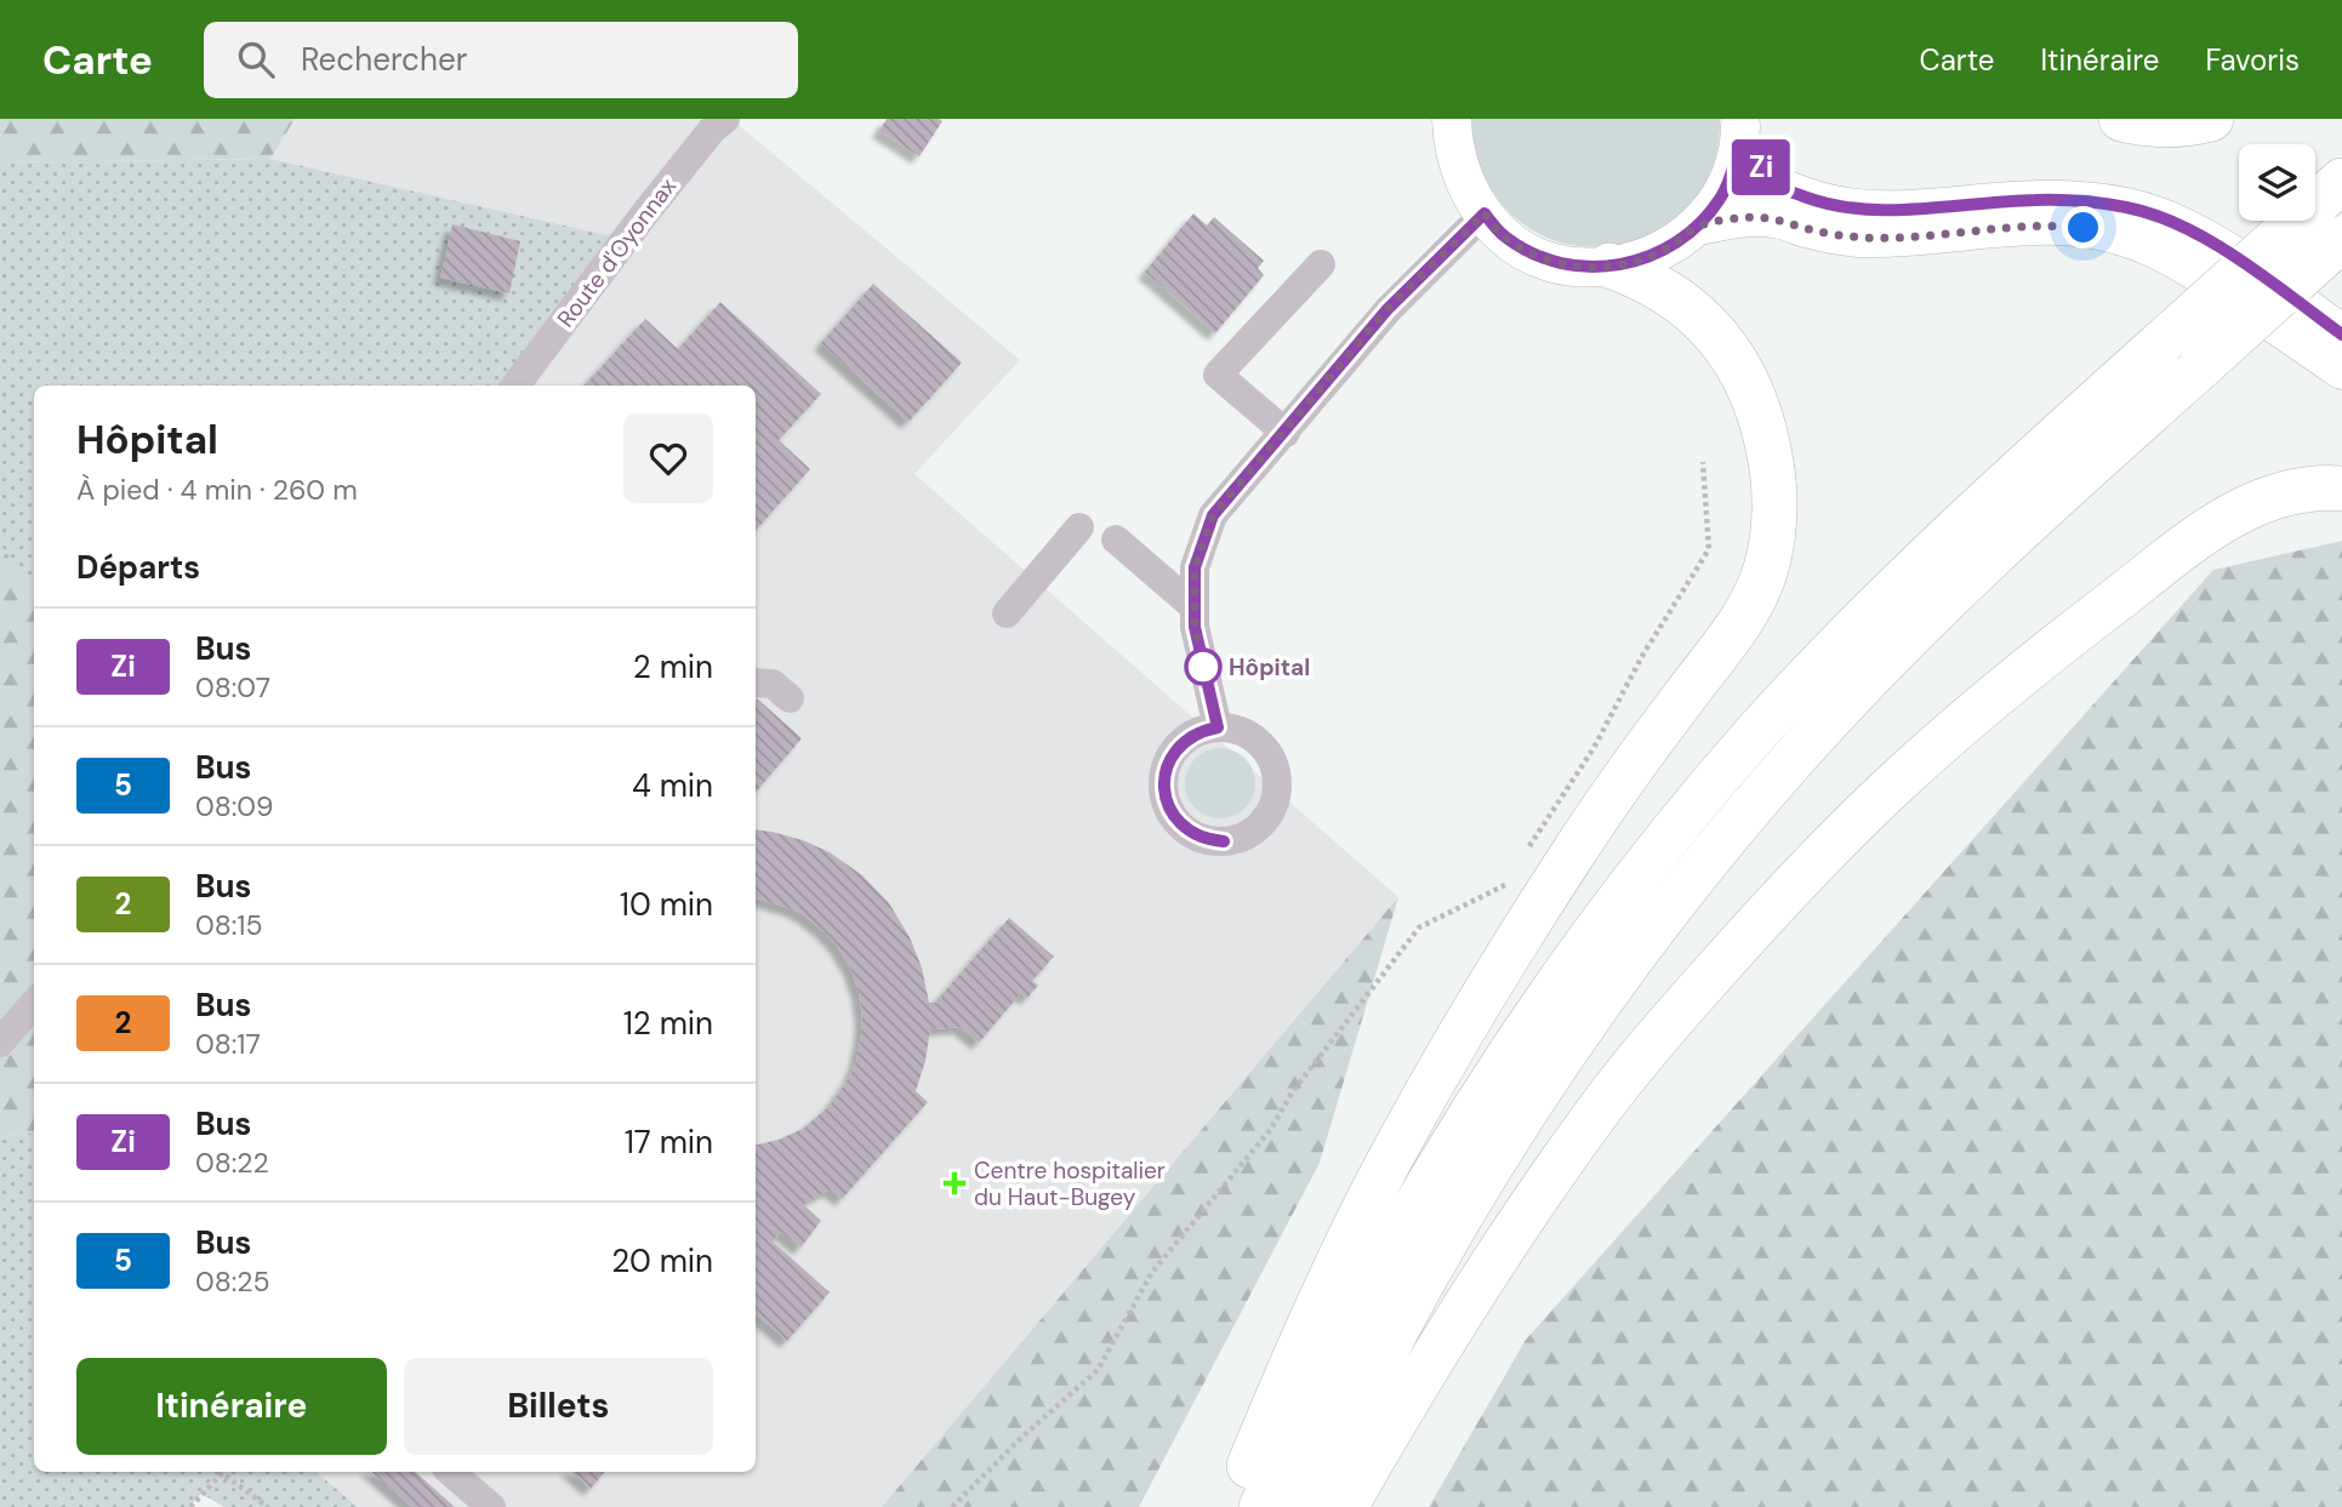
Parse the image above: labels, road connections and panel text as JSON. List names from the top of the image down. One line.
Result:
{"streets":{"street":["Route d'Oyonnax"]},"places":{"other":["Hôpital"],"health":["Centre hospitalier du Haut-Bugey"]},"lines":["bus line Zi"],"page":{"header":"Carte","search":"Rechercher","nav":["Carte","Itinéraire","Favoris"],"on_map":"Zi","heading":[["Hôpital","À pied · 4 min · 260 m"],"Départs"],"list":[{"mark":"Zi","name":"Bus","note":"08:07","value":"2 min"},{"mark":"5","name":"Bus","note":"08:09","value":"4 min"},{"mark":"2","name":"Bus","note":"08:15","value":"10 min"},{"mark":"2","name":"Bus","note":"08:17","value":"12 min"},{"mark":"Zi","name":"Bus","note":"08:22","value":"17 min"},{"mark":"5","name":"Bus","note":"08:25","value":"20 min"}],"buttons":["Itinéraire","Billets"]}}
